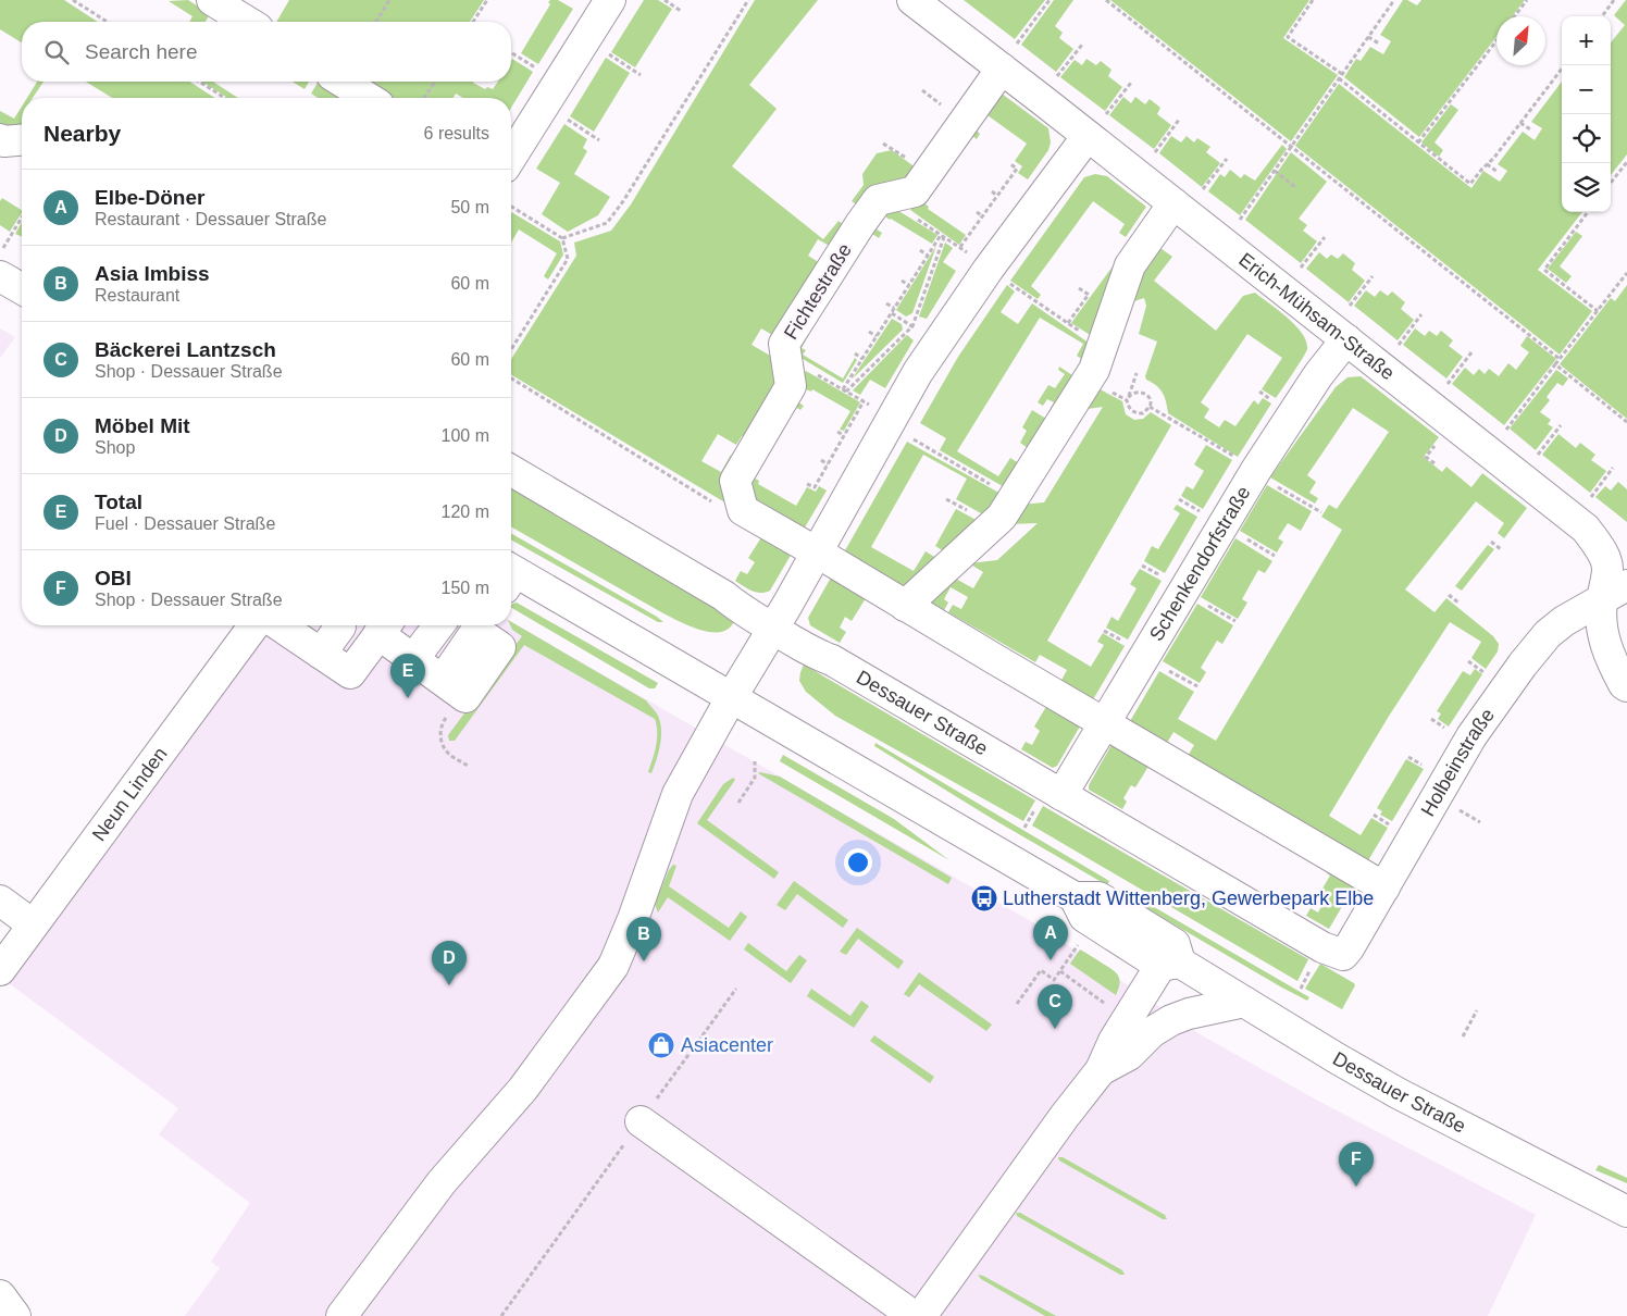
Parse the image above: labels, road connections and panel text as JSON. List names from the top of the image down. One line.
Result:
{"streets":{"street":["Fichtestraße","Erich-Mühsam-Straße","Schenkendorfstraße","Dessauer Straße","Holbeinstraße","Neun Linden"]},"crossings":[["Fichtestraße","Erich-Mühsam-Straße"],["Erich-Mühsam-Straße","Schenkendorfstraße"],["Erich-Mühsam-Straße","Holbeinstraße"],["Schenkendorfstraße","Dessauer Straße"],["Dessauer Straße","Holbeinstraße"]],"places":{"bus stop":["Lutherstadt Wittenberg, Gewerbepark Elbe"],"shop":["Asiacenter"]},"north":"top right","page":{"map_buttons":["+","−"],"search":"Search here","heading":["Nearby","6 results"],"list":[{"mark":"A","name":"Elbe-Döner","note":"Restaurant · Dessauer Straße","value":"50 m"},{"mark":"B","name":"Asia Imbiss","note":"Restaurant","value":"60 m"},{"mark":"C","name":"Bäckerei Lantzsch","note":"Shop · Dessauer Straße","value":"60 m"},{"mark":"D","name":"Möbel Mit","note":"Shop","value":"100 m"},{"mark":"E","name":"Total","note":"Fuel · Dessauer Straße","value":"120 m"},{"mark":"F","name":"OBI","note":"Shop · Dessauer Straße","value":"150 m"}],"pins":["E","A","B","D","C","F"]}}
